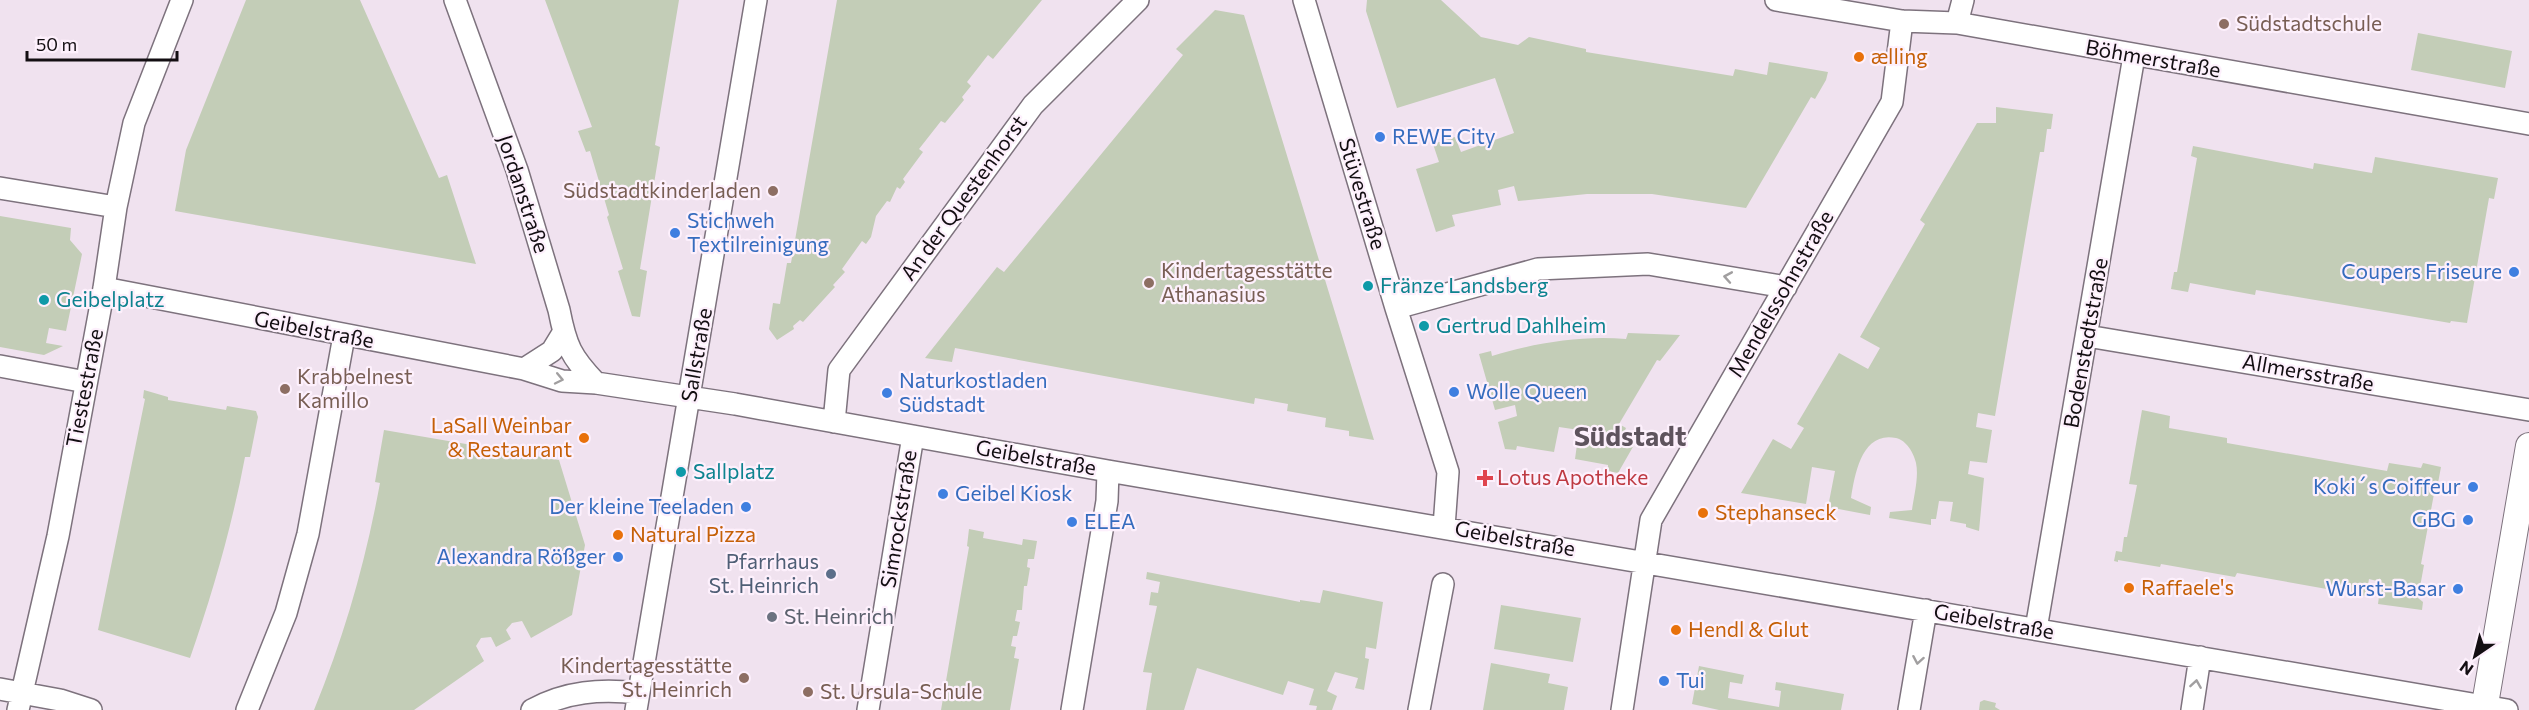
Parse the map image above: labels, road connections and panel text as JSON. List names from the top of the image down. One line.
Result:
{"streets":{"street":["Böhmerstraße","Jordanstraße","Stüvestraße","An der Questenhorst","Mendelssohnstraße","Geibelstraße","Bodenstedtstraße","Sallstraße","Allmersstraße","Tiestestraße","Simrockstraße"]},"crossings":[["Böhmerstraße","Mendelssohnstraße"],["Böhmerstraße","Bodenstedtstraße"],["Jordanstraße","Geibelstraße"],["Stüvestraße","Geibelstraße"],["An der Questenhorst","Geibelstraße"],["Mendelssohnstraße","Geibelstraße"],["Geibelstraße","Bodenstedtstraße"],["Geibelstraße","Sallstraße"],["Geibelstraße","Tiestestraße"],["Geibelstraße","Simrockstraße"],["Bodenstedtstraße","Allmersstraße"]],"districts":["Südstadt"],"places":{"other":["Südstadtschule","ælling","REWE City","Südstadtkinderladen","Stichweh Textilreinigung","Coupers Friseure","Kindertagesstätte Athanasius","Fränze Landsberg","Geibelplatz","Gertrud Dahlheim","Krabbelnest Kamillo","Wolle Queen","Naturkostladen Südstadt","LaSall Weinbar & Restaurant","Sallplatz","Koki´s Coiffeur","Geibel Kiosk","Der kleine Teeladen","Stephanseck","GBG","ELEA","Natural Pizza","Alexandra Rößger","Pfarrhaus St. Heinrich","Raffaele's","Wurst-Basar","St. Heinrich","Hendl & Glut","Kindertagesstätte St. Heinrich","Tui","St. Ursula-Schule"],"health":["Lotus Apotheke"]},"scale_bar":"50 m","north":"bottom left"}
